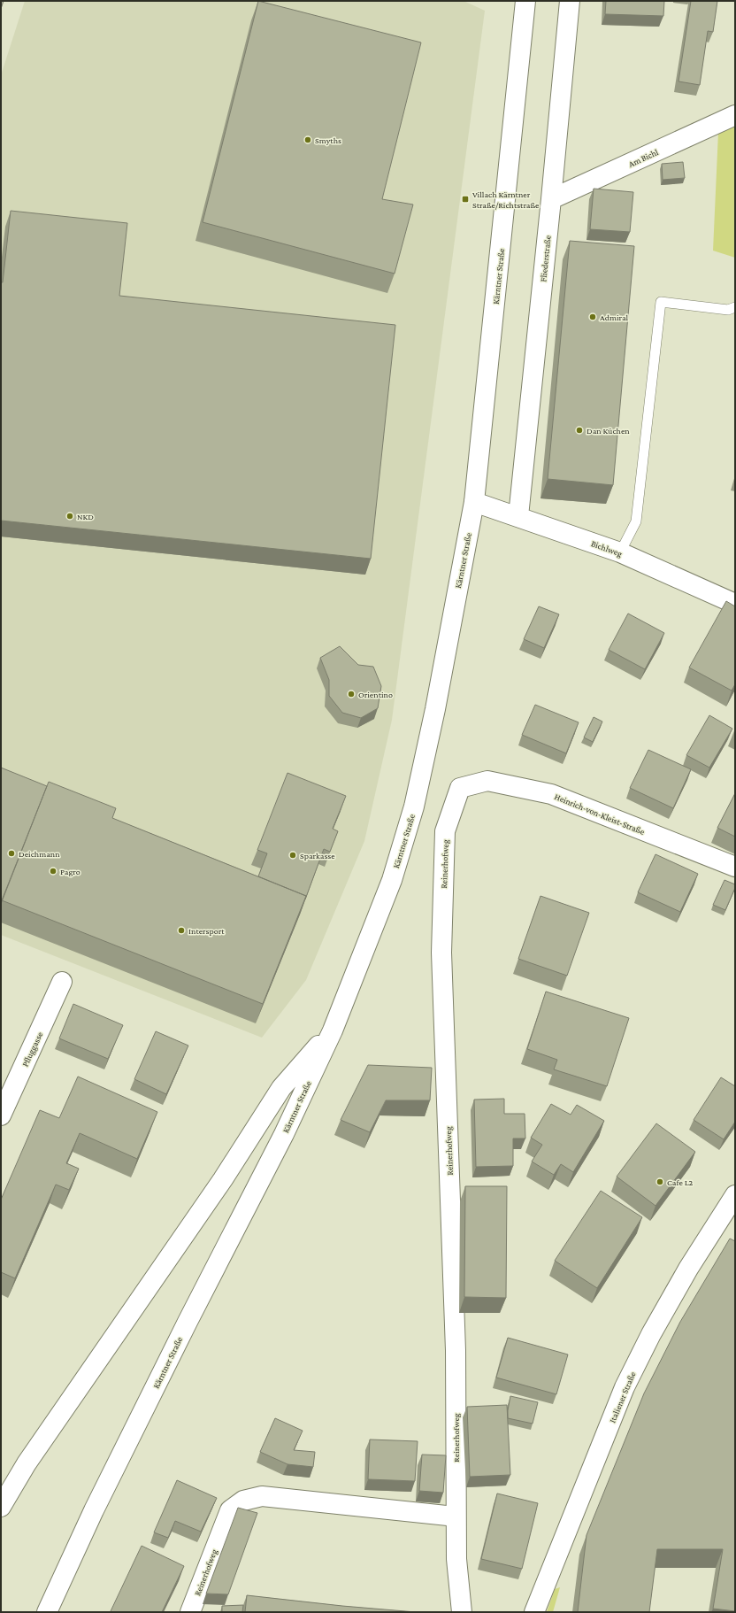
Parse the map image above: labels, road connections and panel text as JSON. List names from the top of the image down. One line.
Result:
{"streets":{"street":["Am Bichl","Fliederstraße","Kärntner Straße","Bichlweg","Heinrich-von-Kleist-Straße","Reinerhofweg","Pfluggasse","Italiener Straße"]},"crossings":[["Am Bichl","Fliederstraße"],["Fliederstraße","Bichlweg"],["Kärntner Straße","Bichlweg"],["Heinrich-von-Kleist-Straße","Reinerhofweg"]],"places":{"other":["Smyths","Admiral","Dan Küchen","NKD","Orientino","Deichmann","Sparkasse","Pagro","Intersport","Cafe L2"],"transit":["Villach Kärntner Straße/Richtstraße"]}}
